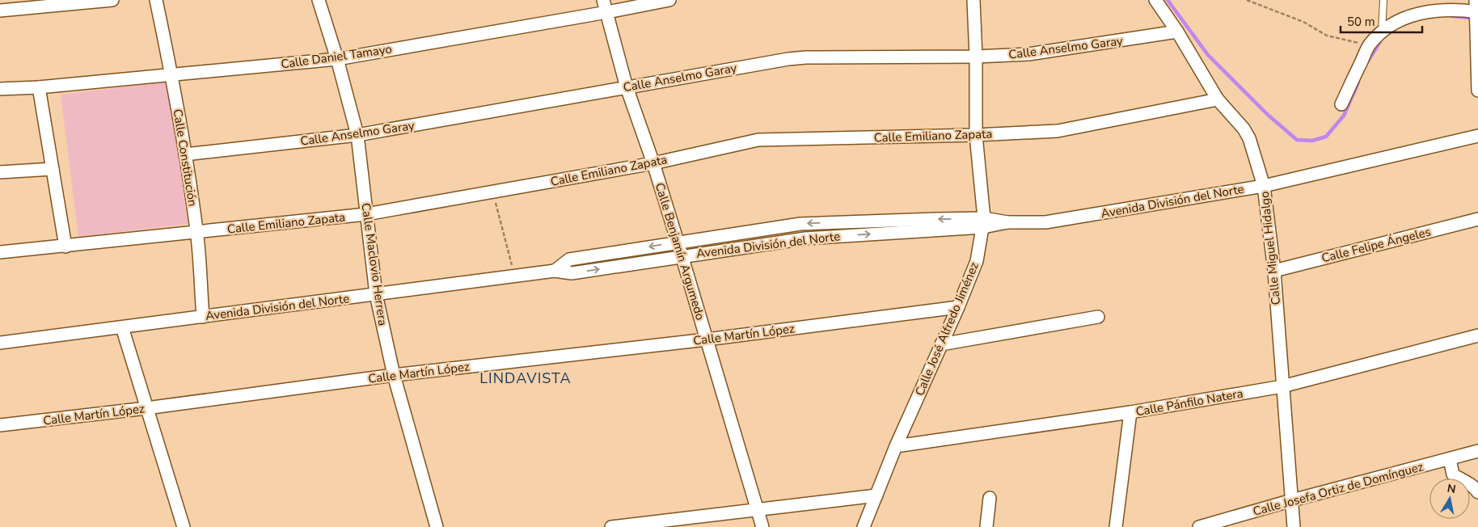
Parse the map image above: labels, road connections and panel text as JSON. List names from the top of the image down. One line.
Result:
{"streets":{"street":["Calle Anselmo Garay","Calle Daniel Tamayo","Calle Emiliano Zapata","Calle Constitución","Avenida División del Norte","Calle Felipe Ángeles","Calle Miguel Hidalgo","Calle Benjamín Argumedo","Calle Maclovio Herrera","Calle José Alfredo Jiménez","Calle Martín López","Calle Pánfilo Natera","Calle Josefa Ortiz de Domínguez"]},"crossings":[["Calle Anselmo Garay","Calle Constitución"],["Calle Anselmo Garay","Calle Miguel Hidalgo"],["Calle Anselmo Garay","Calle Benjamín Argumedo"],["Calle Anselmo Garay","Calle Maclovio Herrera"],["Calle Anselmo Garay","Calle José Alfredo Jiménez"],["Calle Daniel Tamayo","Calle Constitución"],["Calle Daniel Tamayo","Calle Benjamín Argumedo"],["Calle Daniel Tamayo","Calle Maclovio Herrera"],["Calle Emiliano Zapata","Calle Constitución"],["Calle Emiliano Zapata","Calle Miguel Hidalgo"],["Calle Emiliano Zapata","Calle Benjamín Argumedo"],["Calle Emiliano Zapata","Calle Maclovio Herrera"],["Calle Emiliano Zapata","Calle José Alfredo Jiménez"],["Calle Constitución","Avenida División del Norte"],["Avenida División del Norte","Calle Miguel Hidalgo"],["Avenida División del Norte","Calle Benjamín Argumedo"],["Avenida División del Norte","Calle Maclovio Herrera"],["Avenida División del Norte","Calle José Alfredo Jiménez"],["Calle Felipe Ángeles","Calle Miguel Hidalgo"],["Calle Miguel Hidalgo","Calle Pánfilo Natera"],["Calle Miguel Hidalgo","Calle Josefa Ortiz de Domínguez"],["Calle Benjamín Argumedo","Calle Martín López"],["Calle Maclovio Herrera","Calle Martín López"],["Calle José Alfredo Jiménez","Calle Martín López"],["Calle José Alfredo Jiménez","Calle Pánfilo Natera"]],"districts":["LINDAVISTA"],"scale_bar":"50 m","north":"top"}
